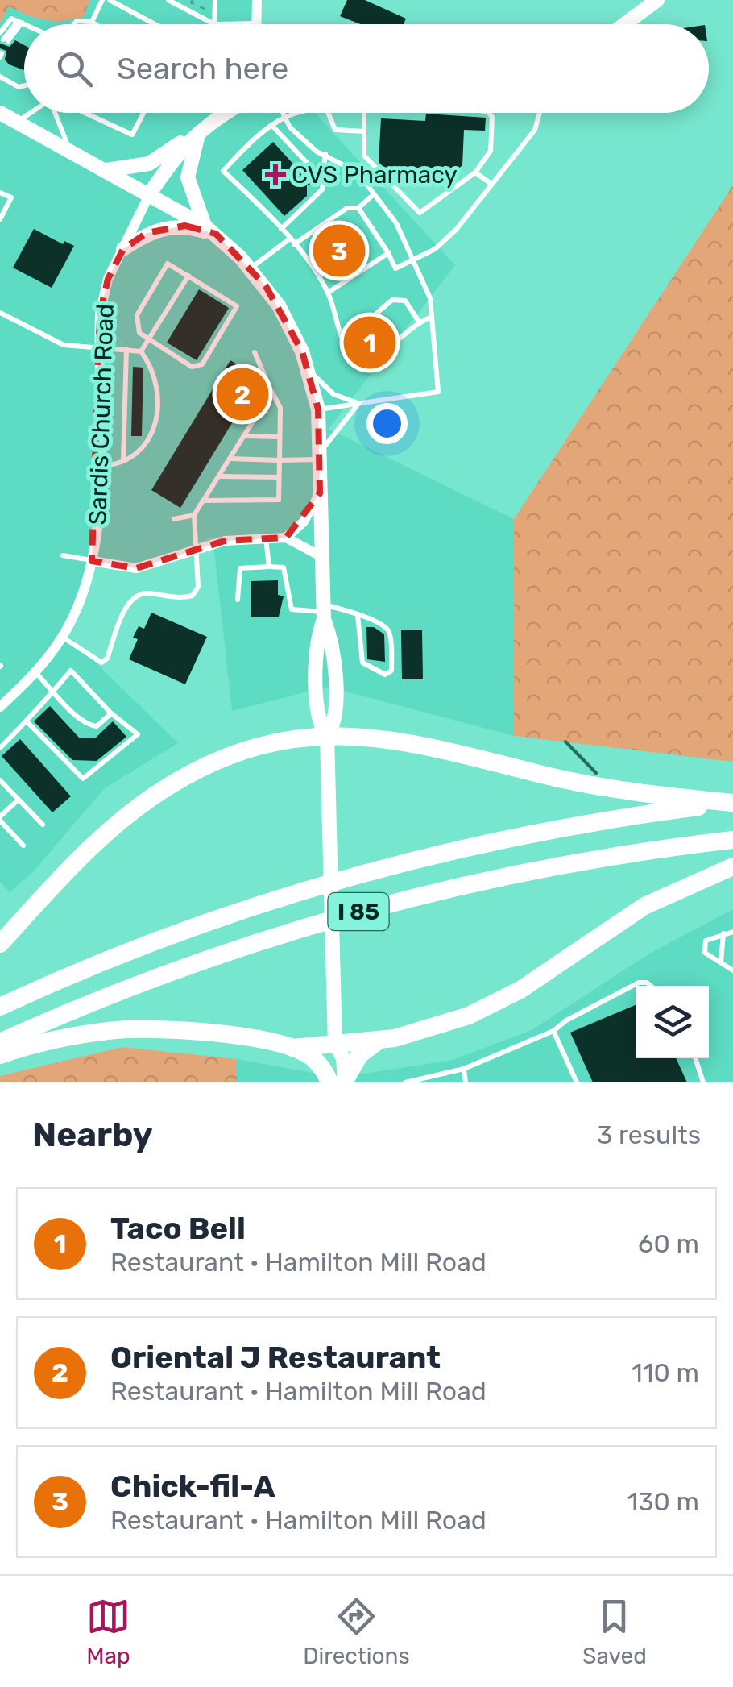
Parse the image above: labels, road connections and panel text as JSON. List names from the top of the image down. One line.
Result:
{"streets":{"highway":["I 85"],"main road":["Sardis Church Road"]},"places":{"health":["CVS Pharmacy"]},"page":{"search":"Search here","pins":["3","1","2"],"heading":["Nearby","3 results"],"list":[{"mark":"1","name":"Taco Bell","note":"Restaurant · Hamilton Mill Road","value":"60 m"},{"mark":"2","name":"Oriental J Restaurant","note":"Restaurant · Hamilton Mill Road","value":"110 m"},{"mark":"3","name":"Chick-fil-A","note":"Restaurant · Hamilton Mill Road","value":"130 m"}],"nav":["Map","Directions","Saved"]}}
